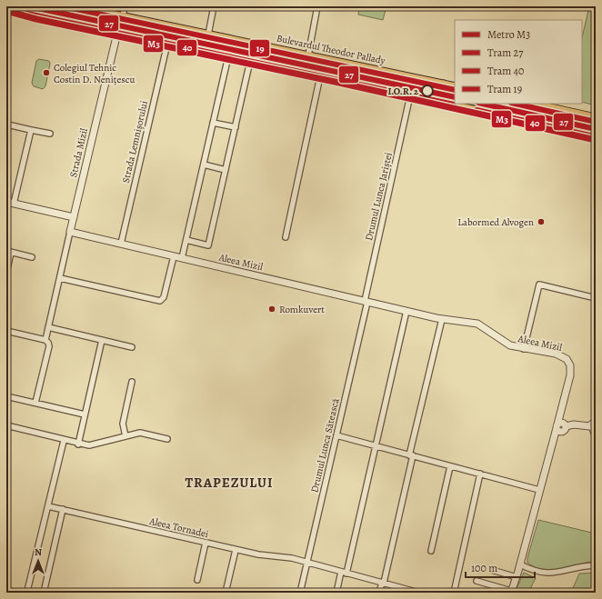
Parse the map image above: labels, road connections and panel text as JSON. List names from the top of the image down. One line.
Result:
{"streets":{"main road":["Bulevardul Theodor Pallady"],"street":["Strada Lemnișorului","Strada Mizil","Drumul Lunca Jariștei","Aleea Mizil","Drumul Lunca Sătească","Aleea Tornadei"]},"crossings":[["Strada Lemnișorului","Aleea Mizil"],["Strada Mizil","Aleea Mizil"],["Drumul Lunca Jariștei","Aleea Mizil"],["Drumul Lunca Jariștei","Drumul Lunca Sătească"],["Aleea Mizil","Drumul Lunca Sătească"],["Drumul Lunca Sătească","Aleea Tornadei"]],"districts":["TRAPEZULUI"],"places":["Colegiul Tehnic Costin D. Nenițescu","I.O.R. 2","Labormed Alvogen","Romkuvert"],"lines":["tram line 27","tram line 19","metro line M3","tram line 40"],"legend":["Metro M3","Tram 27","Tram 40","Tram 19"],"scale_bar":"100 m","north":"top"}
